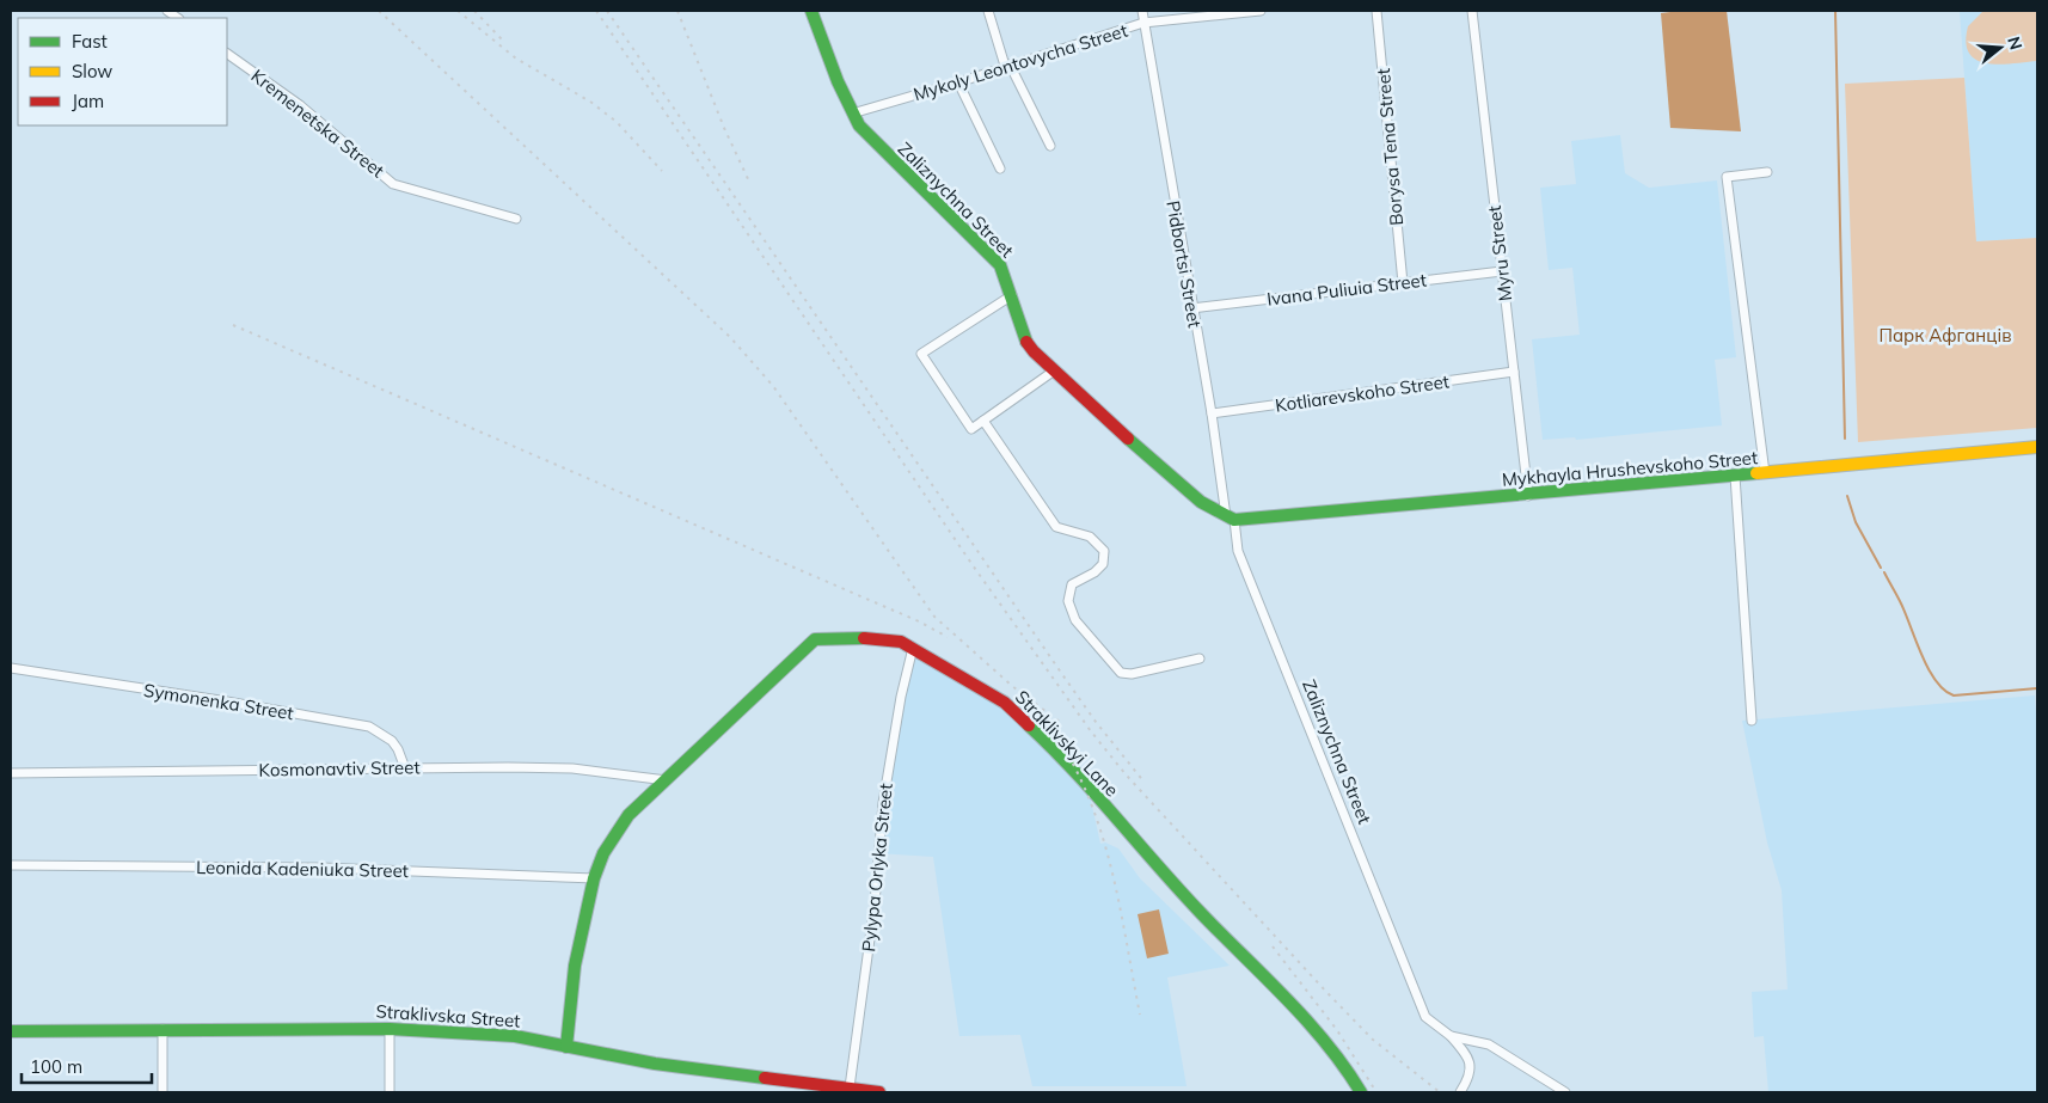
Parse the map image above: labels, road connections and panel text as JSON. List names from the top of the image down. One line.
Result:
{"streets":{"street":["Mykoly Leontovycha Street","Kremenetska Street","Borysa Tena Street","Zaliznychna Street","Myru Street","Pidbortsi Street","Ivana Puliuia Street","Kotliarevskoho Street","Mykhayla Hrushevskoho Street","Symonenka Street","Straklivskyi Lane","Kosmonavtiv Street","Pylypa Orlyka Street","Leonida Kadeniuka Street","Straklivska Street"]},"crossings":[["Mykoly Leontovycha Street","Zaliznychna Street"],["Mykoly Leontovycha Street","Pidbortsi Street"],["Borysa Tena Street","Ivana Puliuia Street"],["Zaliznychna Street","Pidbortsi Street"],["Zaliznychna Street","Mykhayla Hrushevskoho Street"],["Myru Street","Ivana Puliuia Street"],["Myru Street","Kotliarevskoho Street"],["Myru Street","Mykhayla Hrushevskoho Street"],["Pidbortsi Street","Ivana Puliuia Street"],["Pidbortsi Street","Kotliarevskoho Street"],["Pidbortsi Street","Mykhayla Hrushevskoho Street"],["Symonenka Street","Kosmonavtiv Street"],["Straklivskyi Lane","Kosmonavtiv Street"],["Straklivskyi Lane","Pylypa Orlyka Street"],["Straklivskyi Lane","Leonida Kadeniuka Street"],["Straklivskyi Lane","Straklivska Street"],["Pylypa Orlyka Street","Straklivska Street"]],"parks":["Парк Афганців"],"legend":["Fast","Slow","Jam"],"scale_bar":"100 m","north":"right"}
